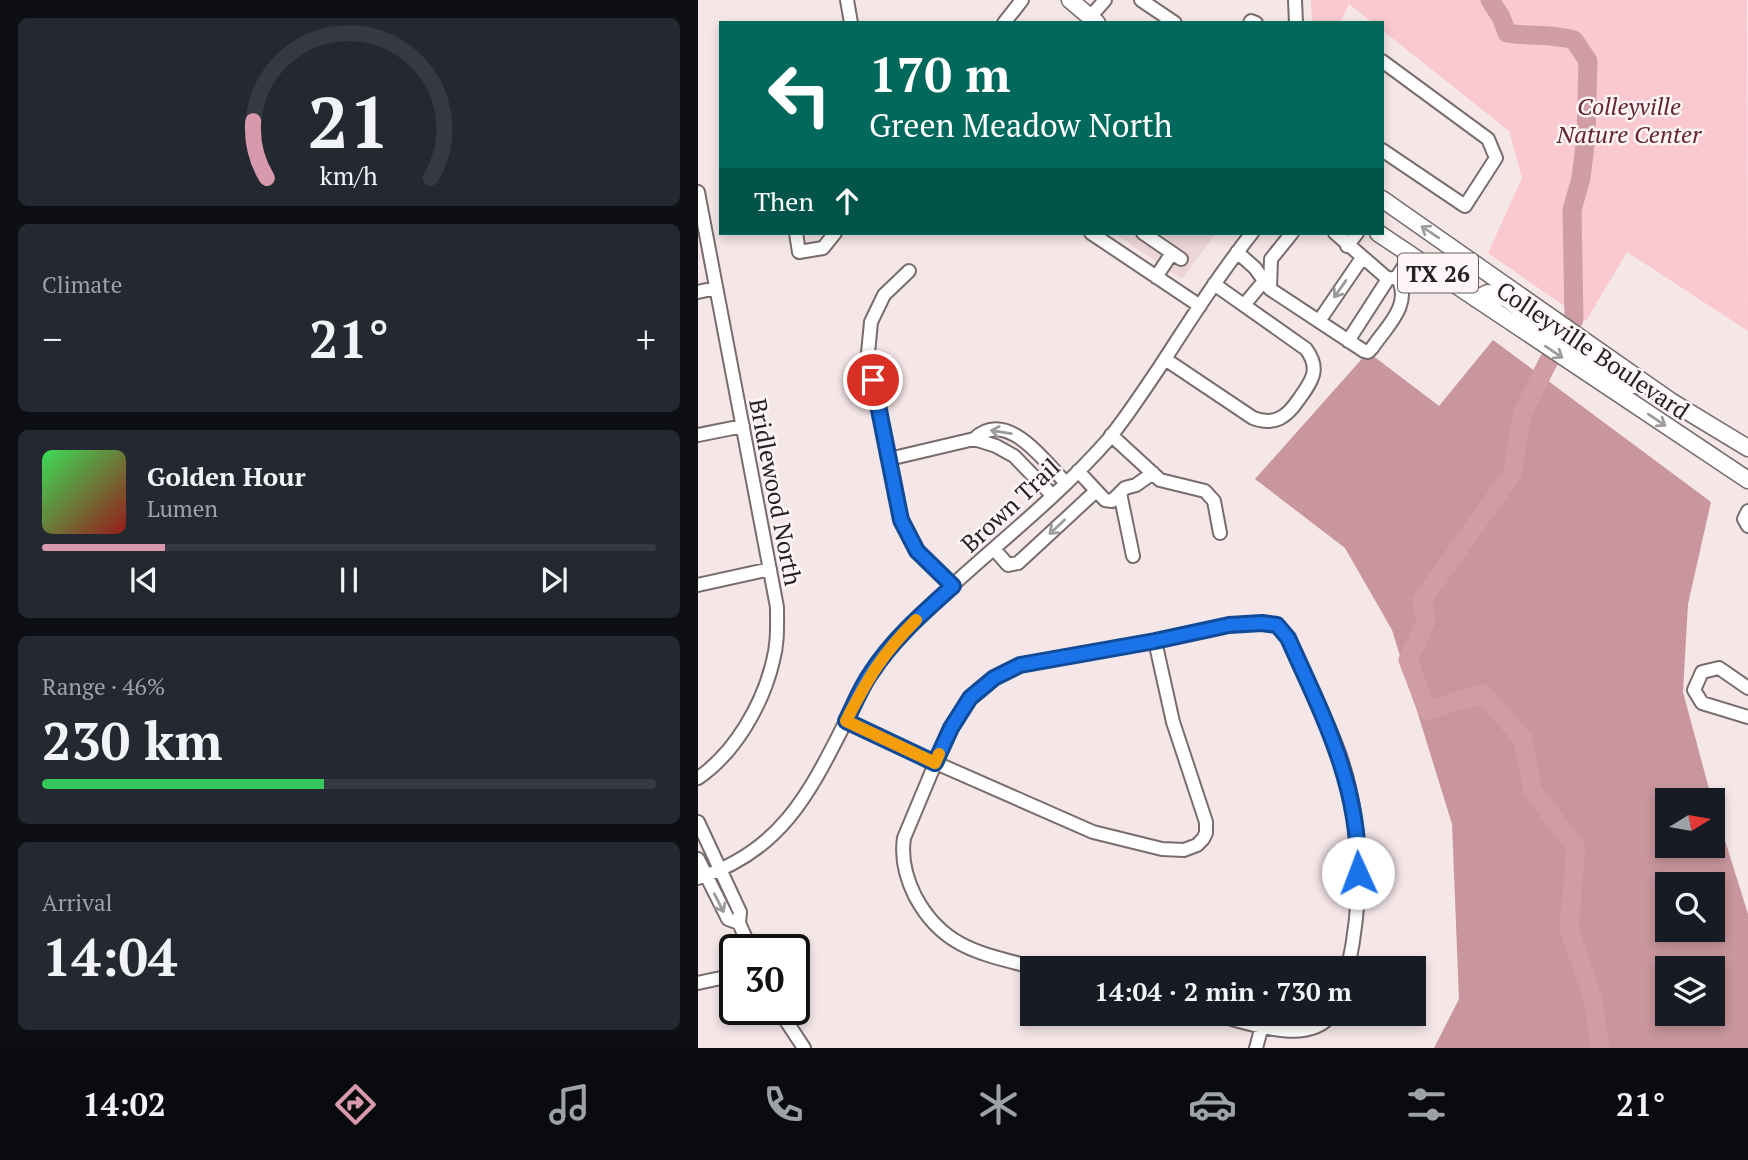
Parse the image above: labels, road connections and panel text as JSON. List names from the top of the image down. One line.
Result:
{"streets":{"main road":["TX 26","Colleyville Boulevard"],"street":["Bridlewood North","Brown Trail"]},"parks":["Colleyville Nature Center"],"north":"right","page":{"turn":["170 m","Green Meadow North"],"then":"Then","tile":["Climate",["Range · 46%","230 km"],["Arrival","14:04"]],"heat":["−","21°","+"],"song":["Golden Hour","Lumen"],"limit":"30","trip":"14:04 · 2 min · 730 m","tabs":["14:02","21°"],"gauge":["21","km/h"]}}
